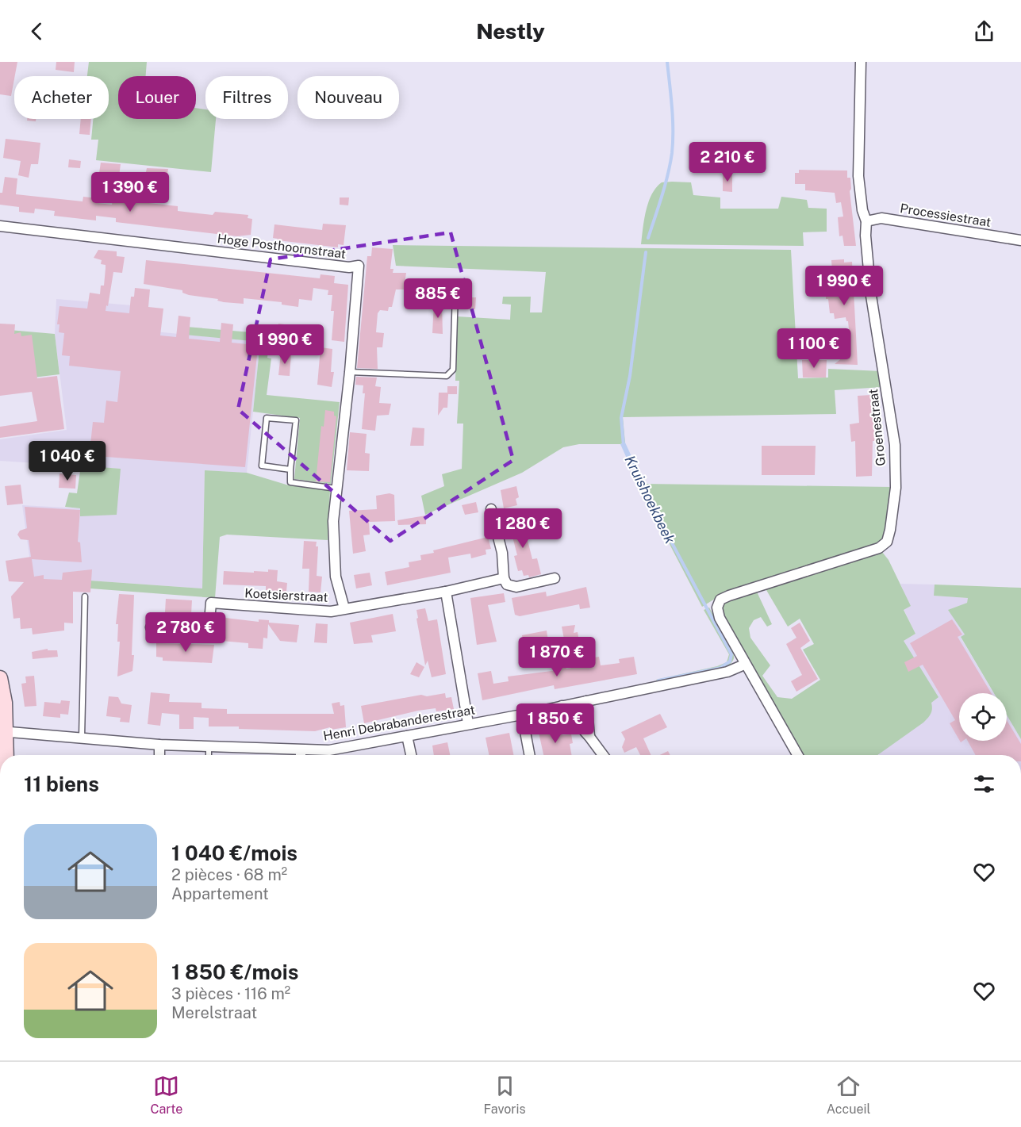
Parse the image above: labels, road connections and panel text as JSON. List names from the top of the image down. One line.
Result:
{"streets":{"street":["Processiestraat","Hoge Posthoornstraat","Groenestraat","Koetsierstraat","Henri Debrabanderestraat"]},"crossings":[["Processiestraat","Groenestraat"],["Hoge Posthoornstraat","Koetsierstraat"],["Groenestraat","Henri Debrabanderestraat"]],"water":["Kruishoekbeek"],"page":{"header":"Nestly","chip":["Acheter","Louer","Filtres","Nouveau"],"price":["2 210 €","1 390 €","1 990 €","885 €","1 990 €","1 100 €","1 040 €","1 280 €","2 780 €","1 870 €","1 850 €"],"heading":"11 biens","list":[{"name":"1 040 €/mois","note":"2 pièces · 68 m² · Appartement"},{"name":"1 850 €/mois","note":"3 pièces · 116 m² · Merelstraat"}],"tabs":["Carte","Favoris","Accueil"]}}
